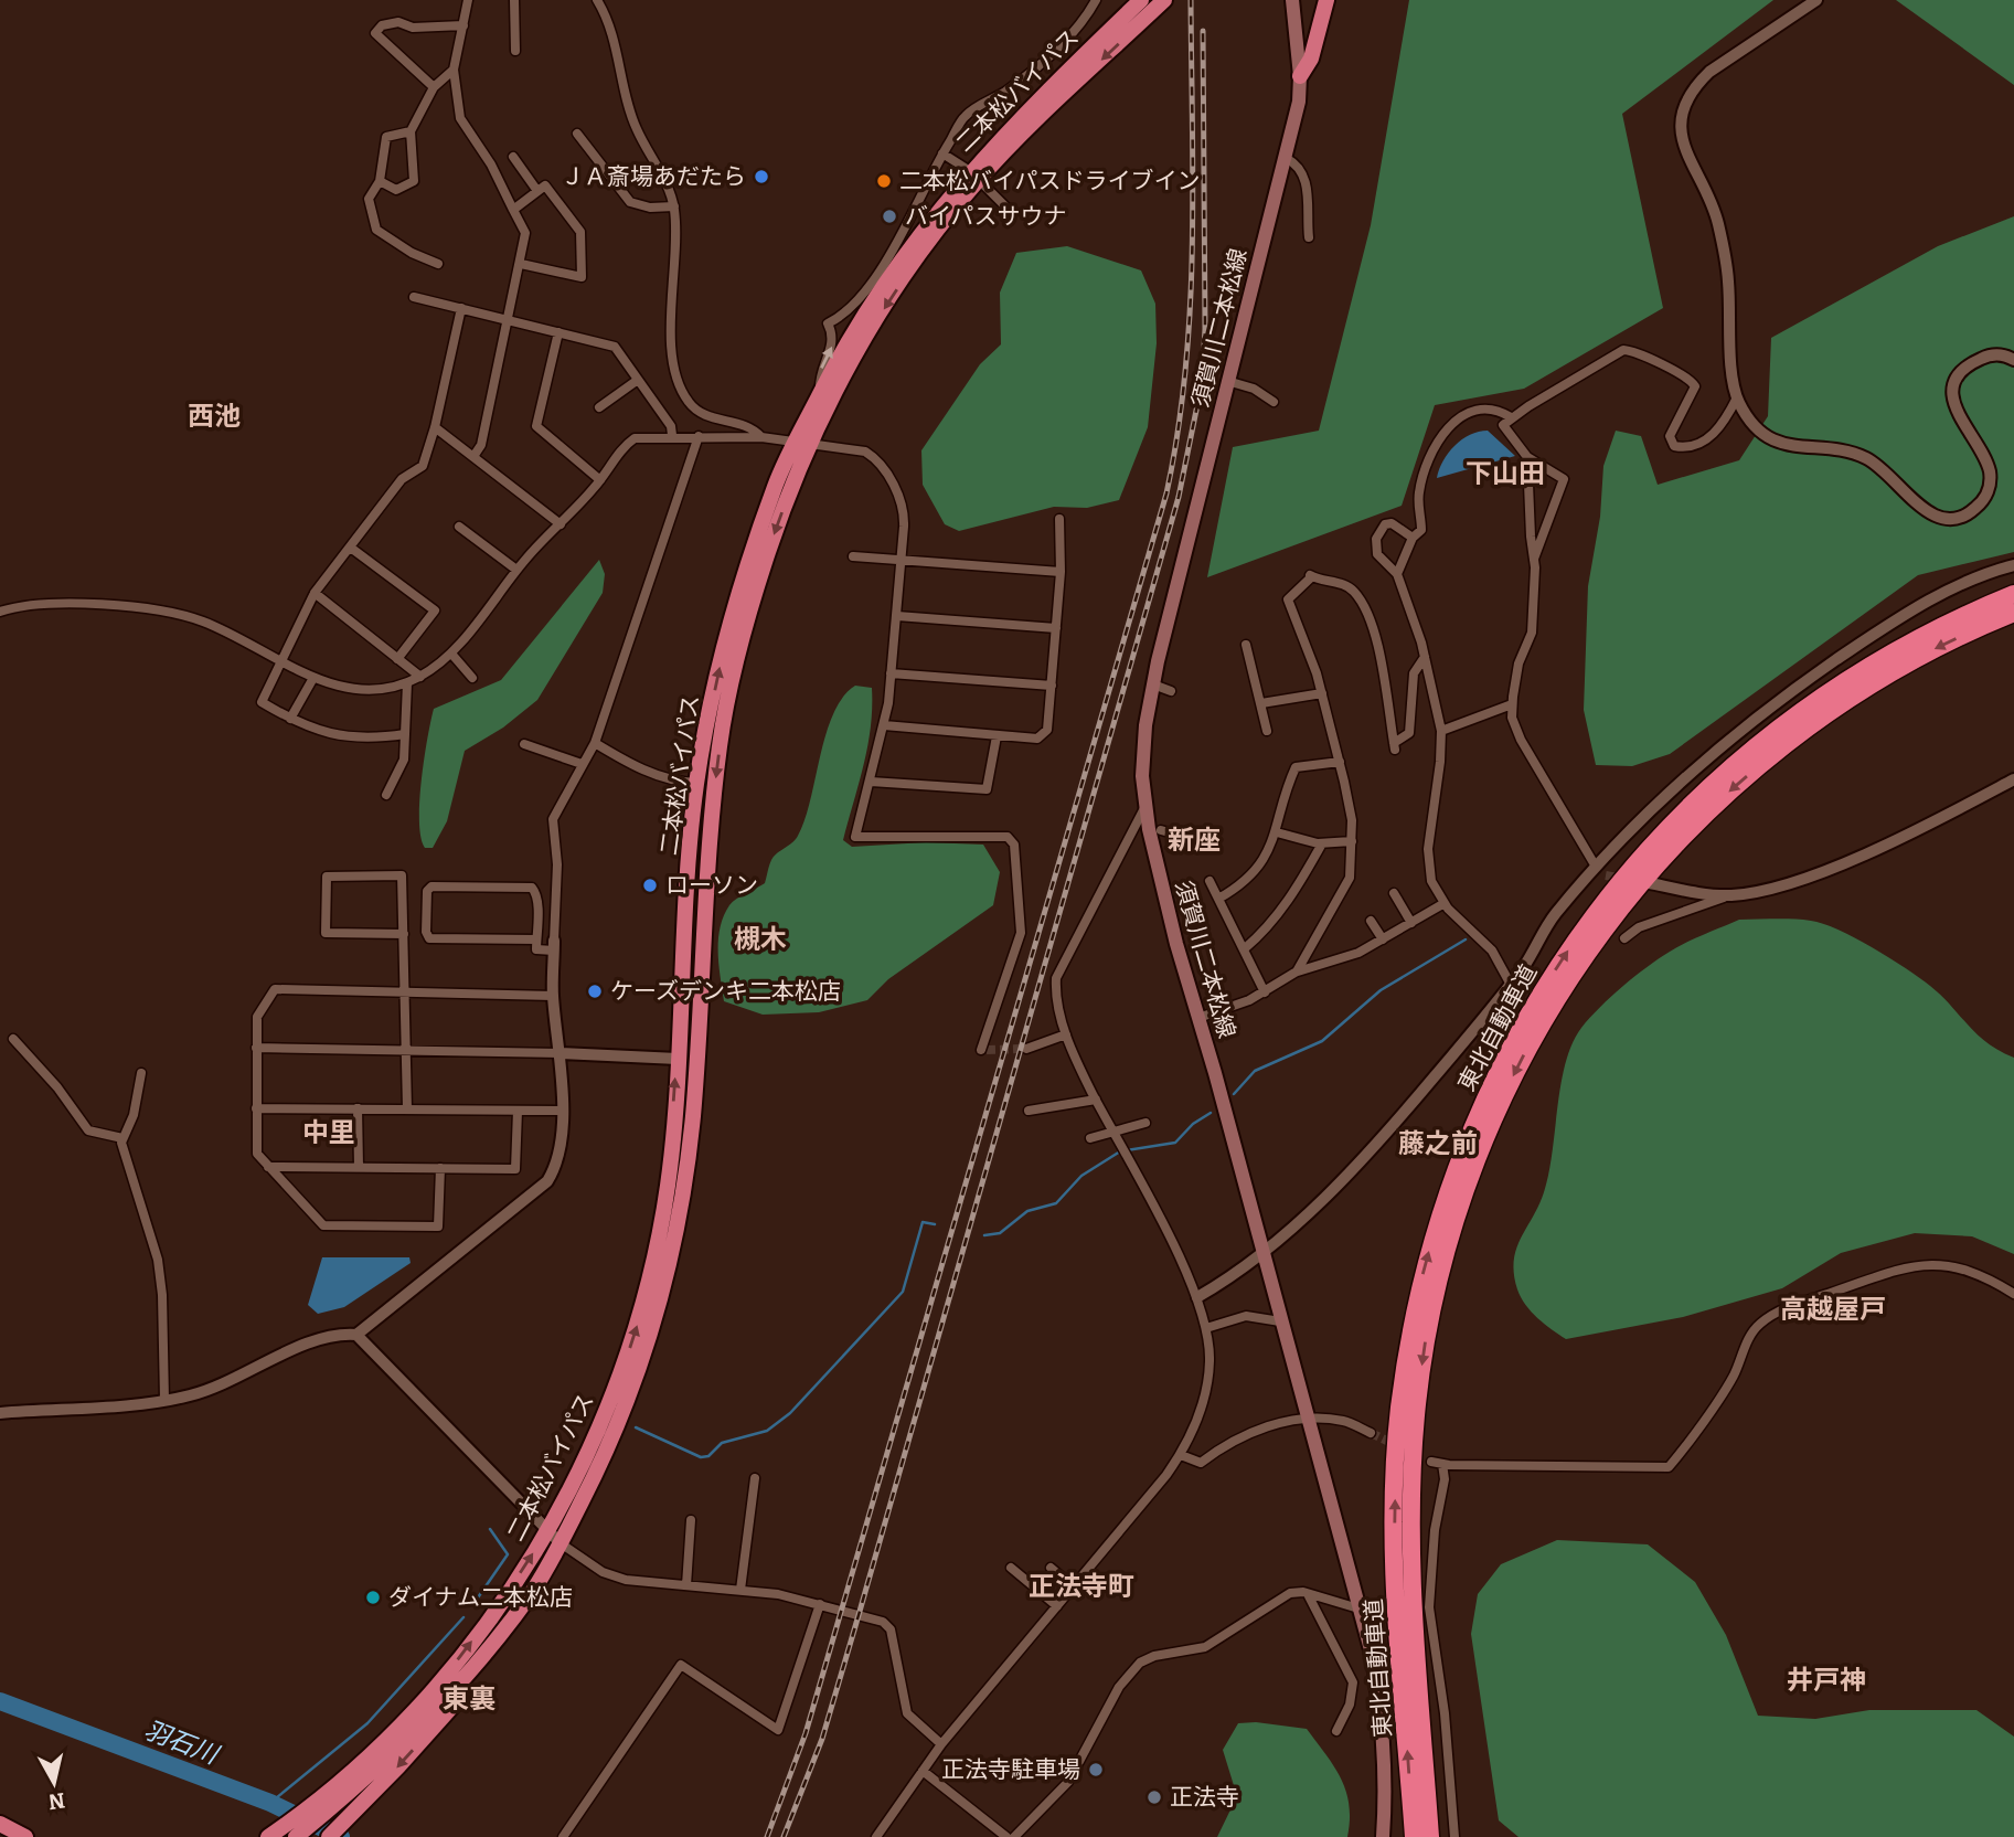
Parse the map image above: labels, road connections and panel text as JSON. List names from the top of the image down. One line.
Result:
{"streets":{"highway":["二本松バイパス","東北自動車道"],"main road":["須賀川二本松線"]},"districts":["西池","下山田","新座","槻木","中里","藤之前","高越屋戸","正法寺町","井戸神","東裏"],"water":["羽石川"],"places":["ＪＡ斎場あだたら","二本松バイパスドライブイン","バイパスサウナ","ローソン","ケーズデンキ二本松店","ダイナム二本松店","正法寺駐車場","正法寺"],"north":"bottom"}
